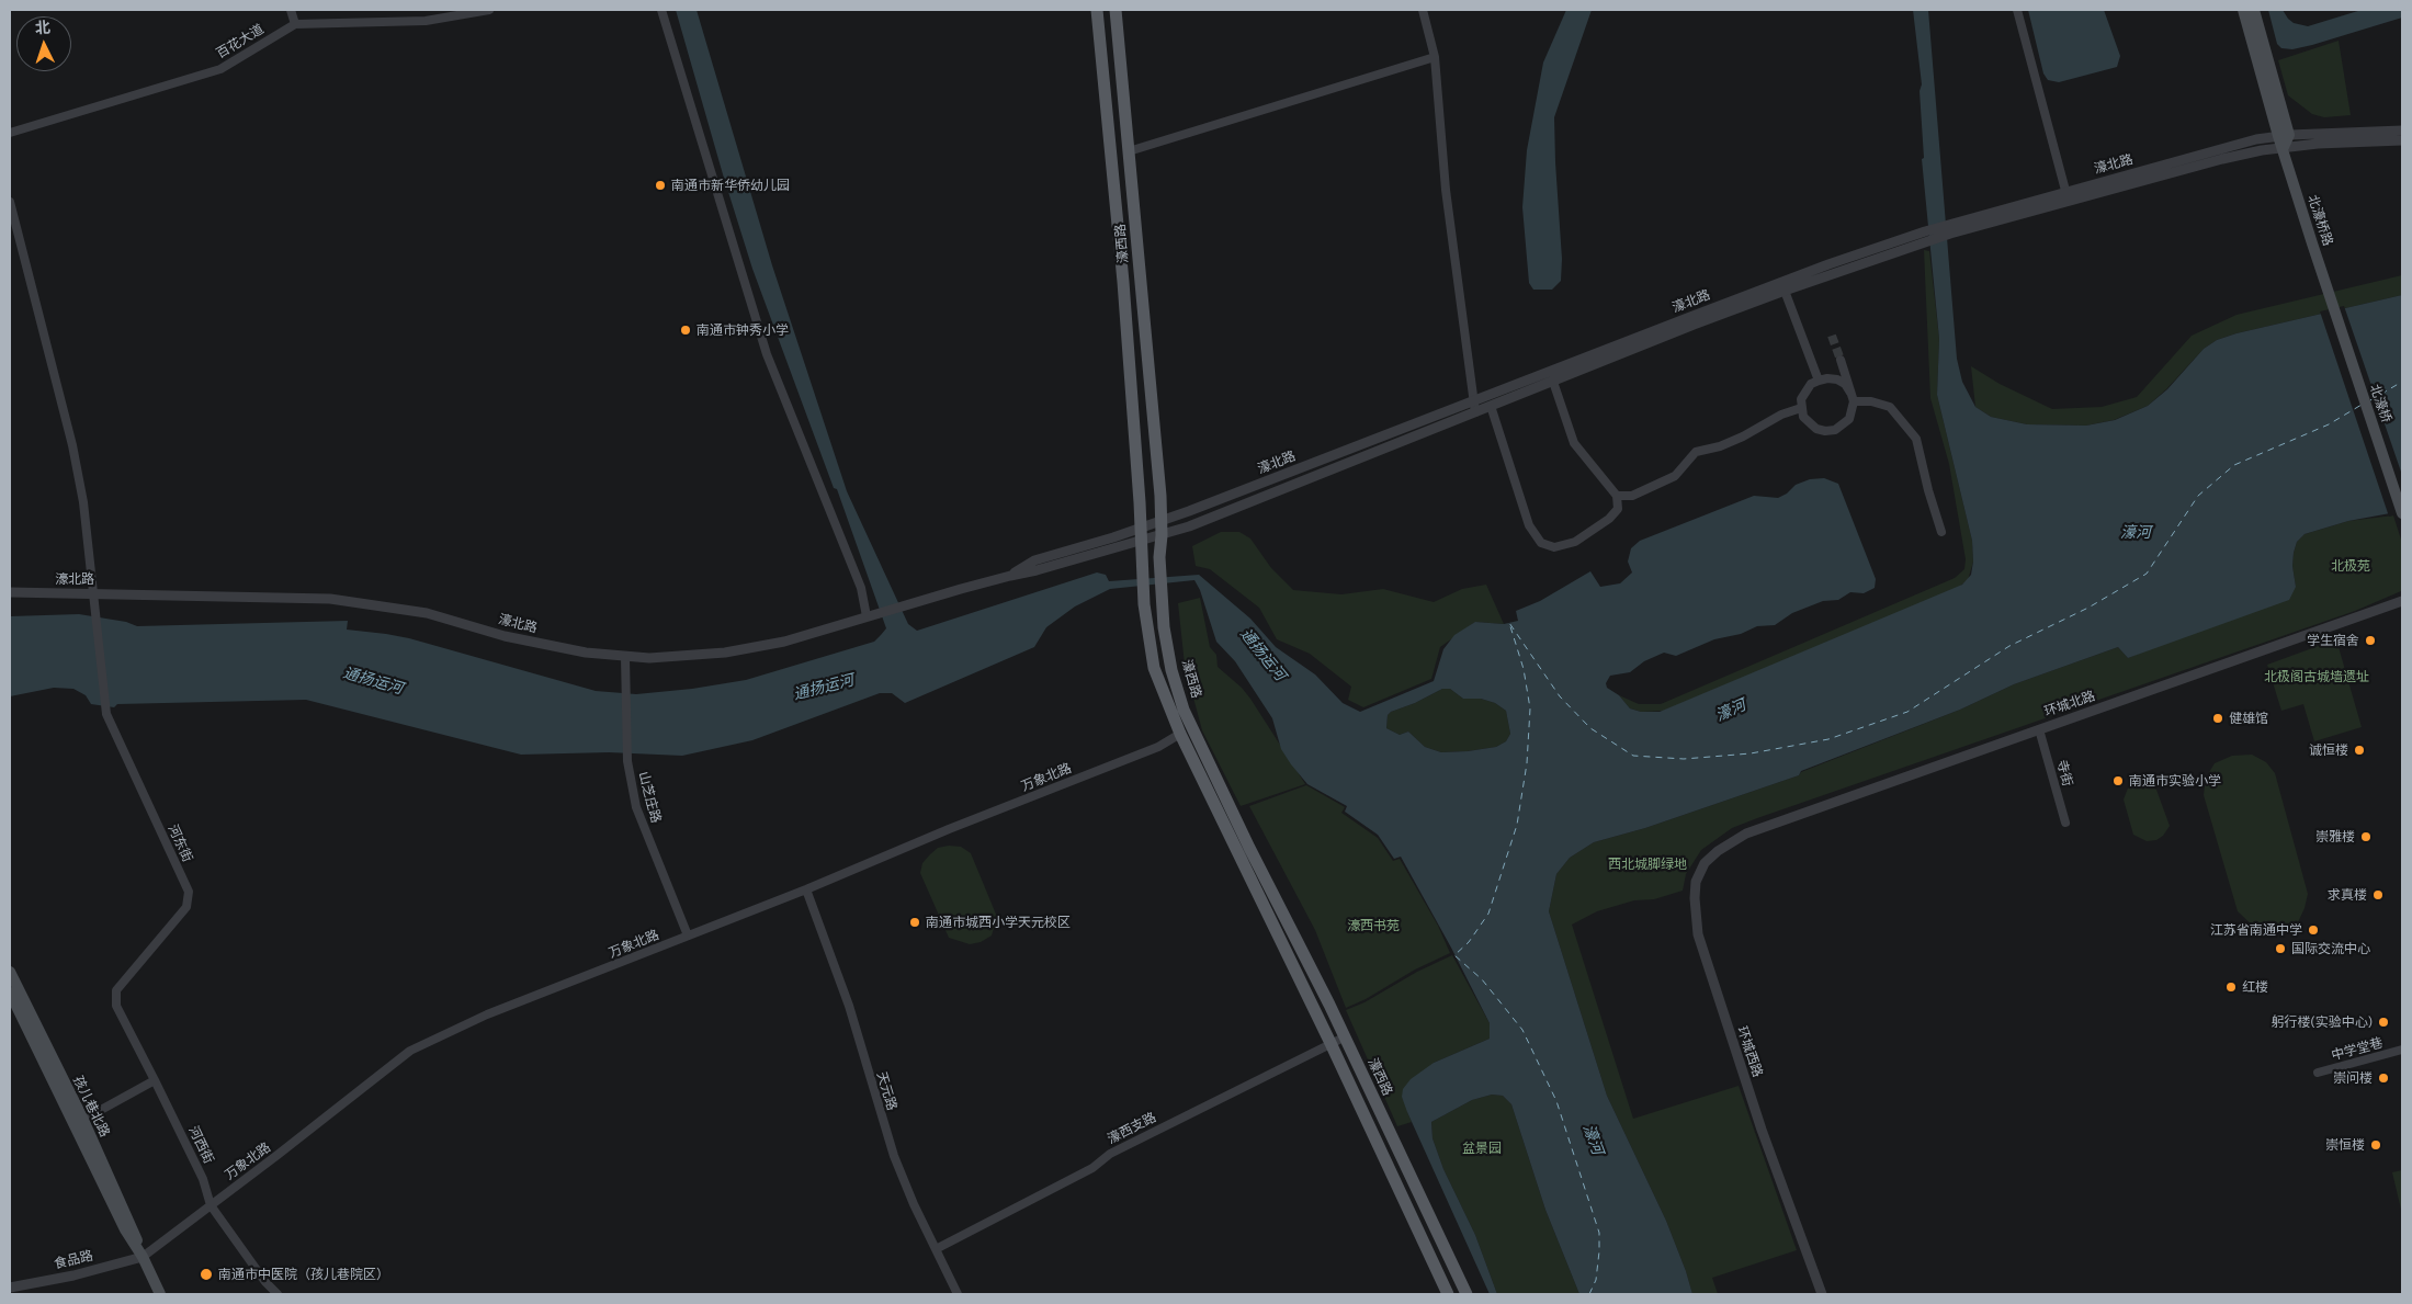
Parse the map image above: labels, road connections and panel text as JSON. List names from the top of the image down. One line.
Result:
{"streets":{"main road":["北濠桥路","濠西路","北濠桥","孩儿巷北路"],"street":["百花大道","濠北路","环城北路","寺街","万象北路","山芝庄路","河东街","中学堂巷","环城西路","天元路","濠西支路","河西街","食品路"]},"crossings":[["濠北路","北濠桥路"],["濠北路","濠西路"],["濠北路","山芝庄路"],["濠北路","河东街"],["北濠桥路","北濠桥"],["濠西路","万象北路"],["濠西路","濠西支路"],["环城北路","寺街"],["环城北路","环城西路"],["万象北路","山芝庄路"],["万象北路","天元路"],["万象北路","孩儿巷北路"],["万象北路","河西街"],["万象北路","食品路"],["河东街","河西街"],["天元路","濠西支路"],["孩儿巷北路","食品路"]],"water":["濠河","通扬运河"],"parks":["北极苑","北极阁古城墙遗址","西北城脚绿地","濠西书苑","盆景园"],"places":["南通市新华侨幼儿园","南通市钟秀小学","学生宿舍","健雄馆","诚恒楼","南通市实验小学","崇雅楼","求真楼","南通市城西小学天元校区","江苏省南通中学","国际交流中心","红楼","躬行楼(实验中心)","崇问楼","崇恒楼","南通市中医院（孩儿巷院区）"],"north":"top"}
